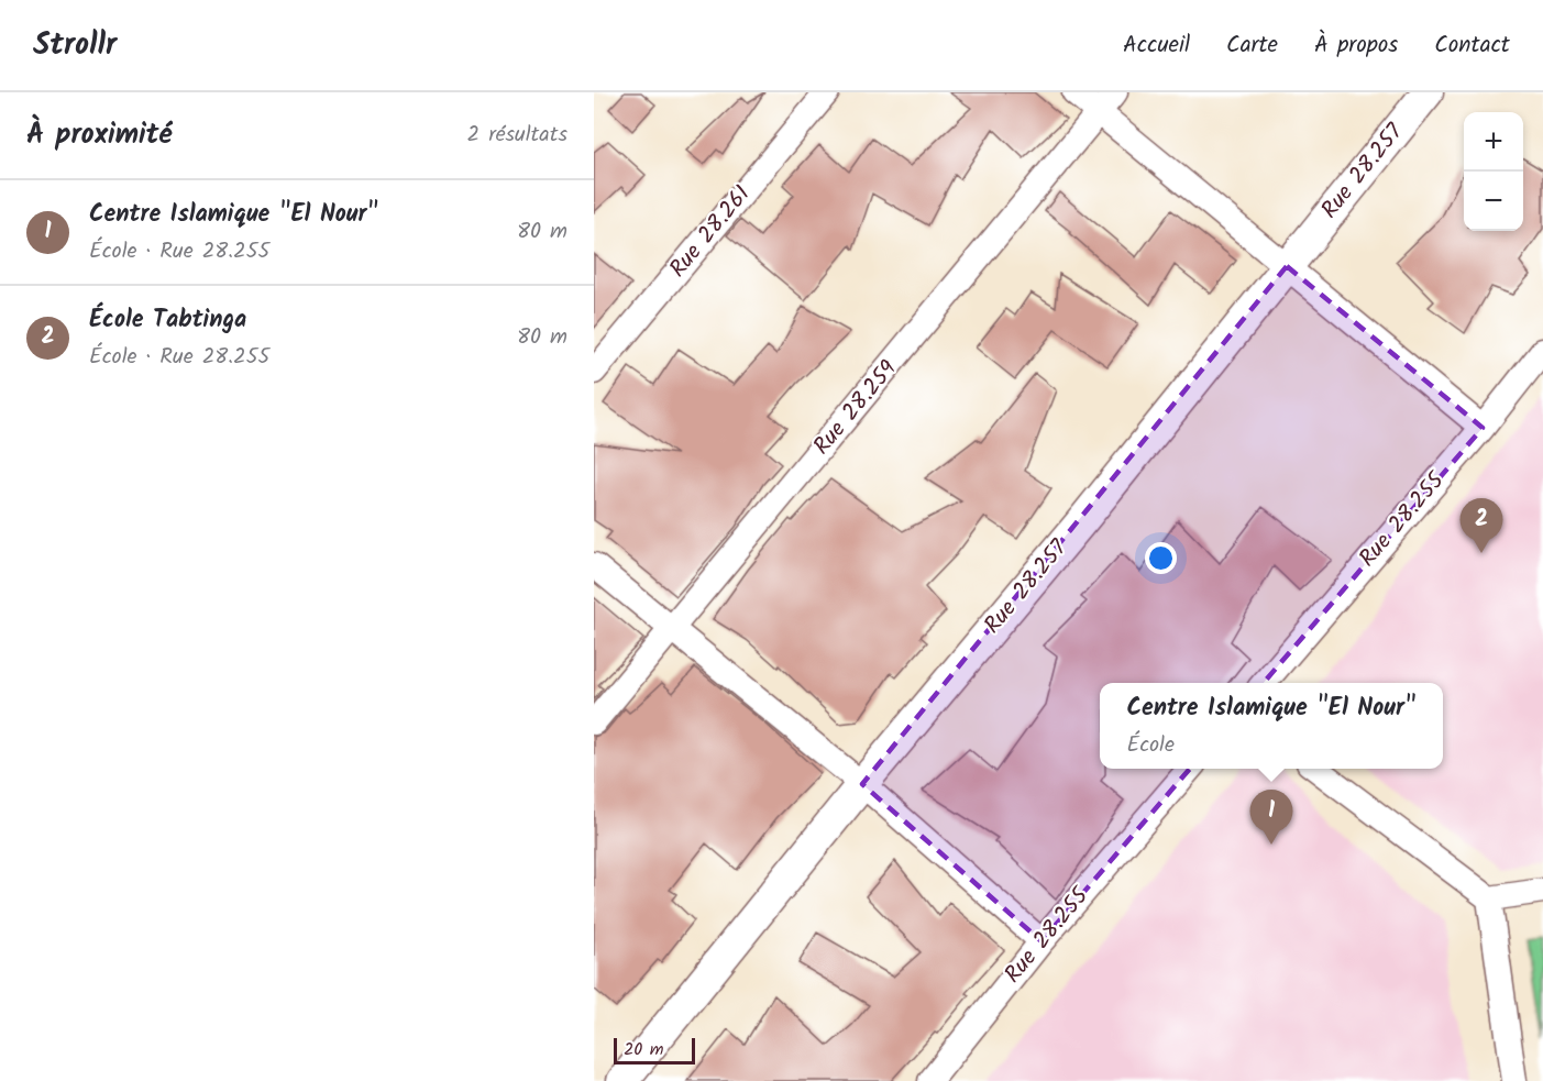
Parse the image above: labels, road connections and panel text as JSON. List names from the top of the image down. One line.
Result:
{"streets":{"street":["Rue 28.257","Rue 28.261","Rue 28.259","Rue 28.255"]},"scale_bar":"20 m","page":{"header":"Strollr","nav":["Accueil","Carte","À propos","Contact"],"heading":["À proximité","2 résultats"],"map_buttons":["+","−"],"list":[{"mark":"1","name":"Centre Islamique \"El Nour\"","note":"École · Rue 28.255","value":"80 m"},{"mark":"2","name":"École Tabtinga","note":"École · Rue 28.255","value":"80 m"}],"pins":["2","1"],"popup":["Centre Islamique \"El Nour\"","École"],"scale":"20 m"}}
